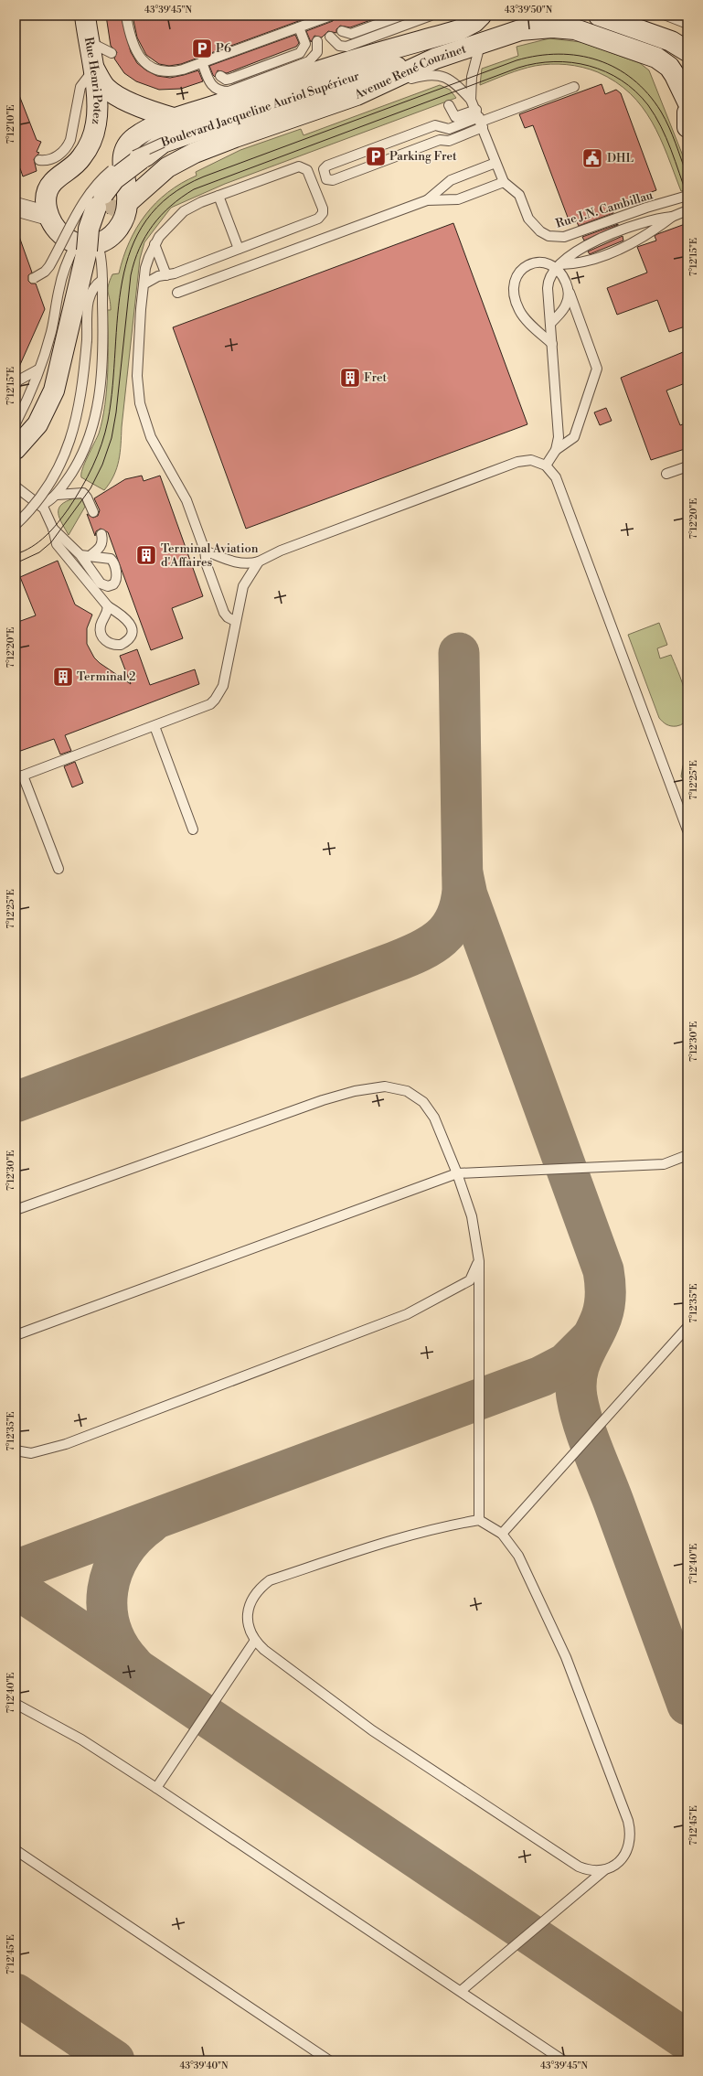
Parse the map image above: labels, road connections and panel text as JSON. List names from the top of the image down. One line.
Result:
{"streets":{"street":["Avenue René Couzinet","Rue Henri Potez","Boulevard Jacqueline Auriol Supérieur"],"lane":["Rue J.N. Cambillau"]},"crossings":[["Avenue René Couzinet","Boulevard Jacqueline Auriol Supérieur"]],"places":{"parking":["P6","Parking Fret"],"public building":["DHL"],"building":["Fret","Terminal Aviation d'Affaires","Terminal 2"]},"coordinates":["43°39'45\"N","43°39'50\"N","7°12'10\"E","7°12'15\"E","7°12'20\"E","7°12'25\"E","7°12'30\"E","7°12'35\"E","7°12'40\"E","7°12'45\"E","43°39'40\"N"]}
